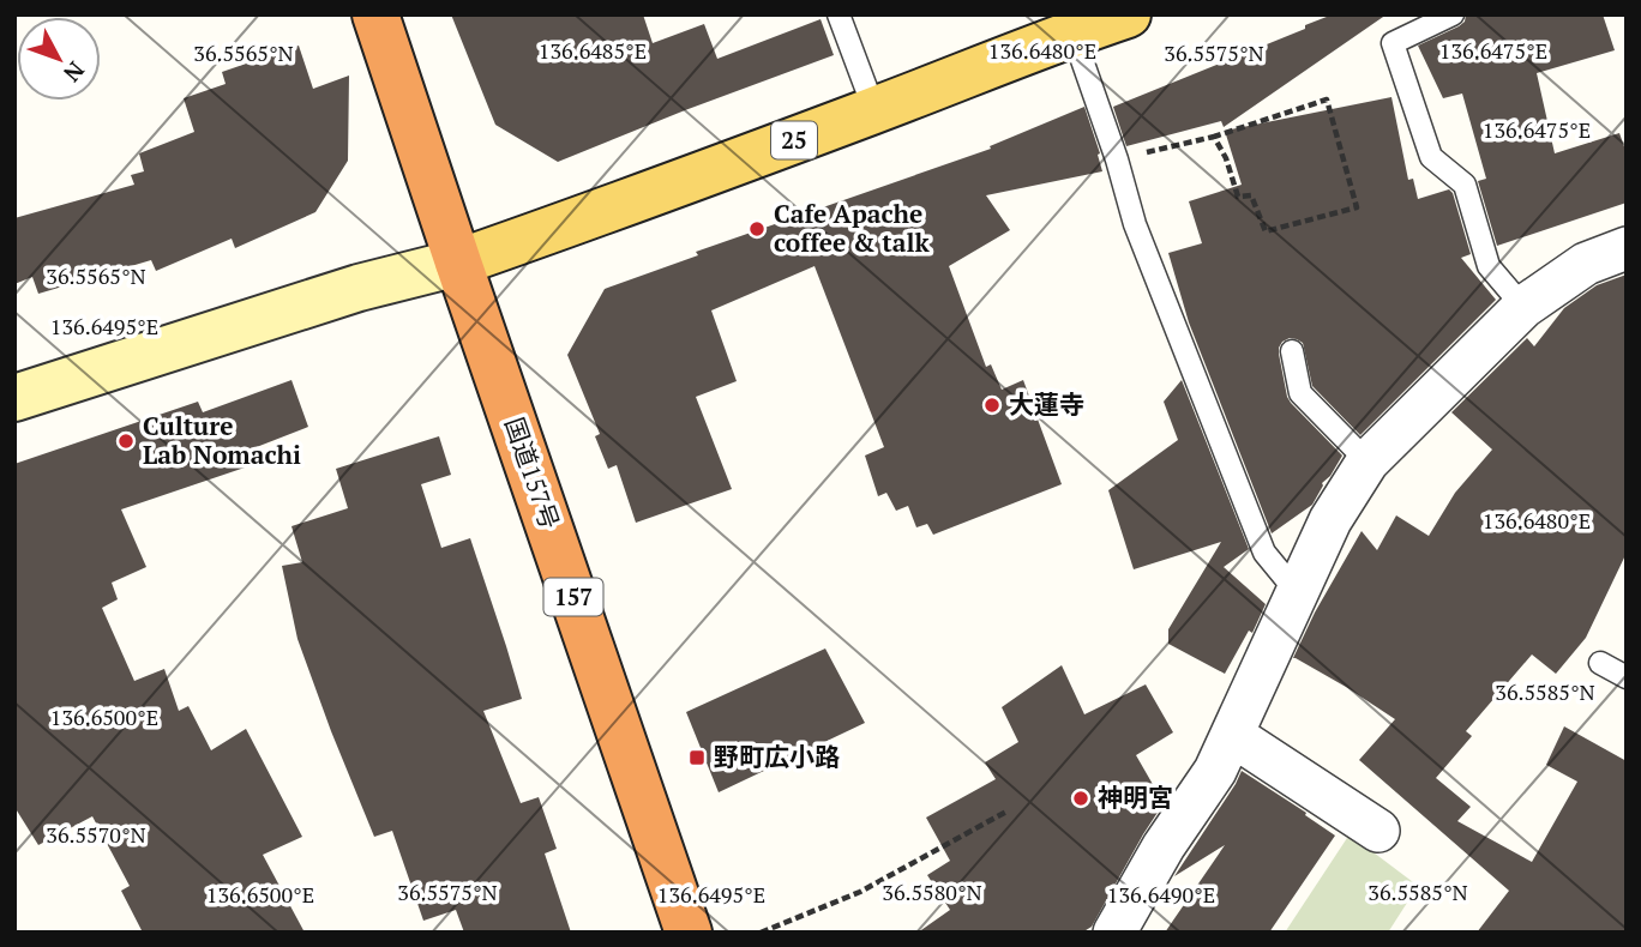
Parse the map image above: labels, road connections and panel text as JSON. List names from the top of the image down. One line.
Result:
{"streets":{"highway":["国道157号","157"],"main road":["25"]},"crossings":[["25","国道157号"]],"places":{"other":["Cafe Apache coffee & talk","大蓮寺","Culture Lab Nomachi","神明宮"],"transit":["野町広小路"]},"north":"bottom right","coordinates":["136.6475°E","136.6485°E","136.6480°E","36.5565°N","36.5575°N","136.6495°E","36.5585°N","136.6500°E","36.5570°N","36.5580°N","136.6490°E"]}
